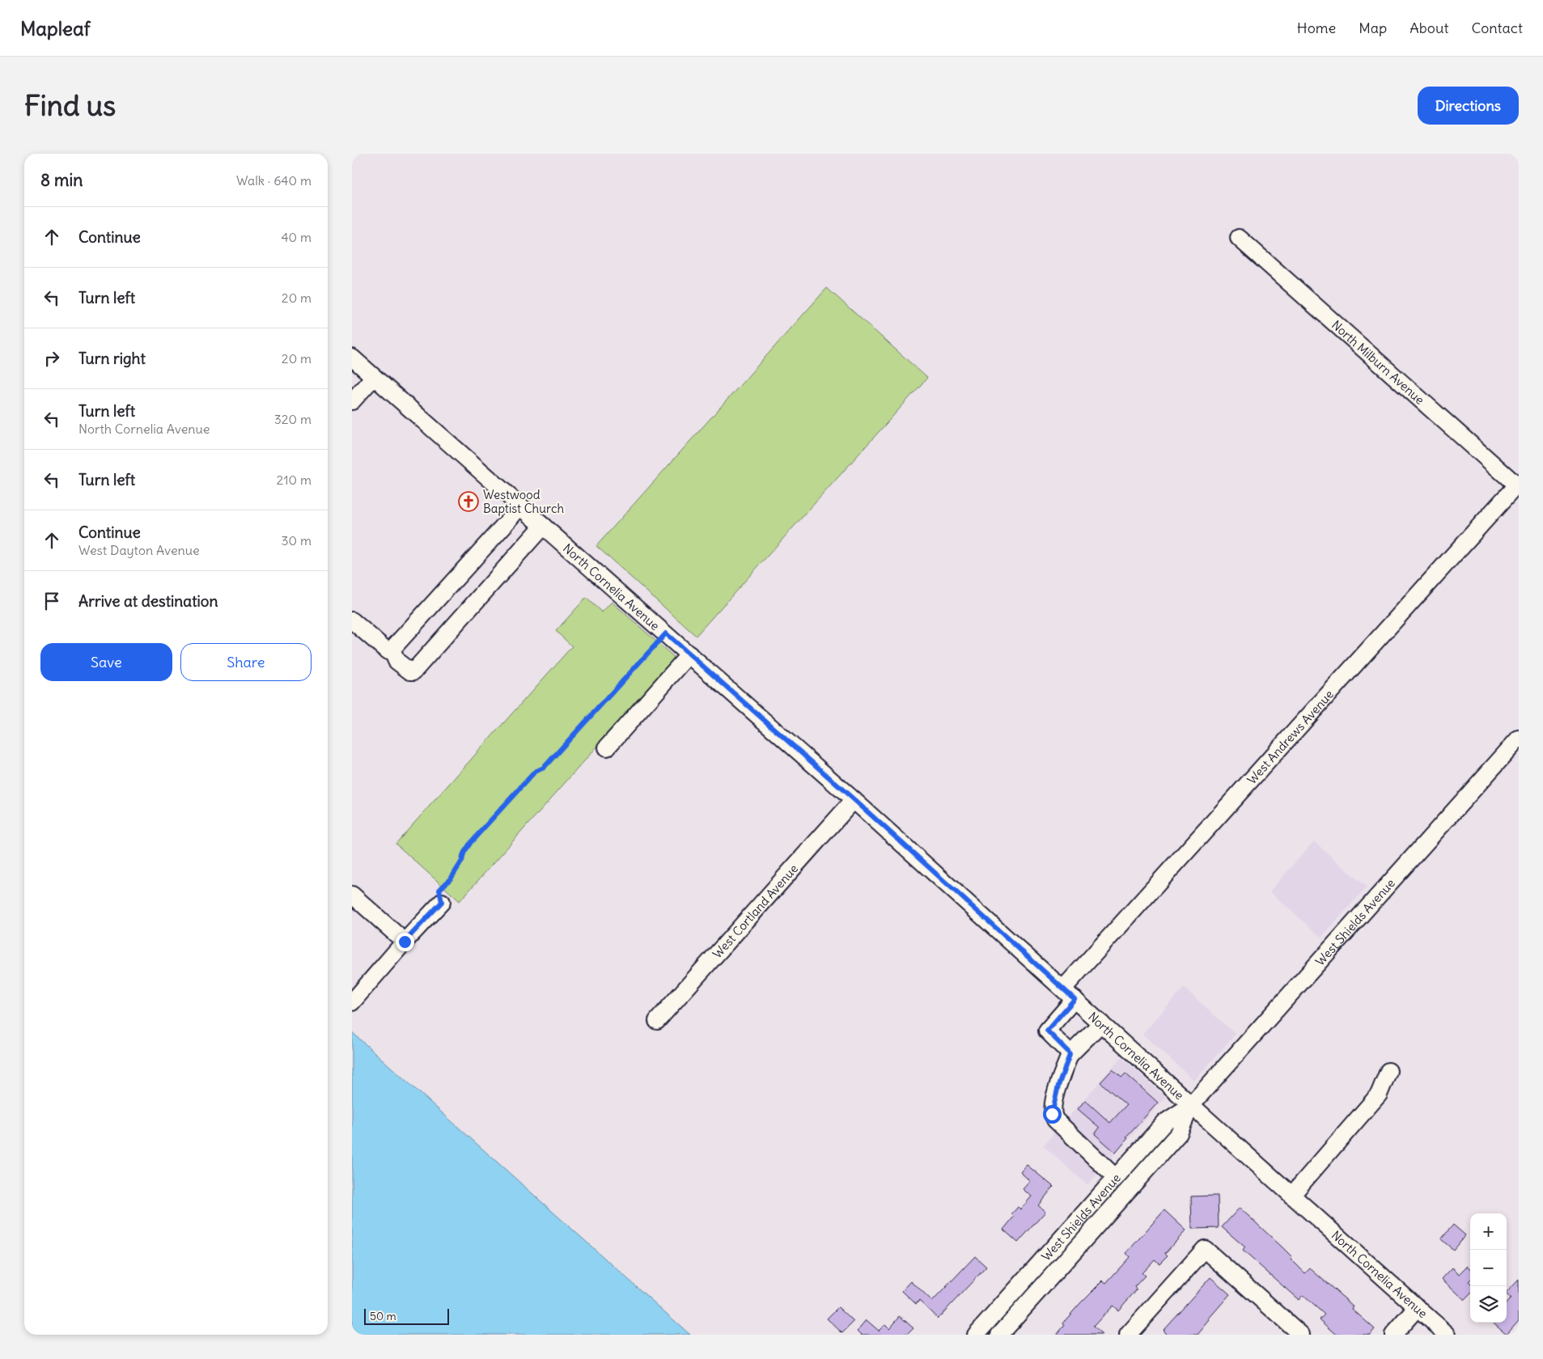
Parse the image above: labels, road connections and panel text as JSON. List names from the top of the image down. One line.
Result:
{"streets":{"street":["North Milburn Avenue","North Cornelia Avenue","West Andrews Avenue","West Cortland Avenue","West Shields Avenue"]},"crossings":[["North Milburn Avenue","West Andrews Avenue"],["North Cornelia Avenue","West Andrews Avenue"],["North Cornelia Avenue","West Cortland Avenue"],["North Cornelia Avenue","West Shields Avenue"]],"places":{"church":["Westwood Baptist Church"]},"scale_bar":"50 m","page":{"header":"Mapleaf","nav":["Home","Map","About","Contact"],"buttons":["Directions",["Save","Share"]],"title":"Find us","heading":["8 min","Walk · 640 m"],"list":[["Continue","40 m"],["Turn left","20 m"],["Turn right","20 m"],["Turn left","North Cornelia Avenue","320 m"],["Turn left","210 m"],["Continue","West Dayton Avenue","30 m"],"Arrive at destination"],"map_buttons":["+","−"],"scale":"50 m"}}
